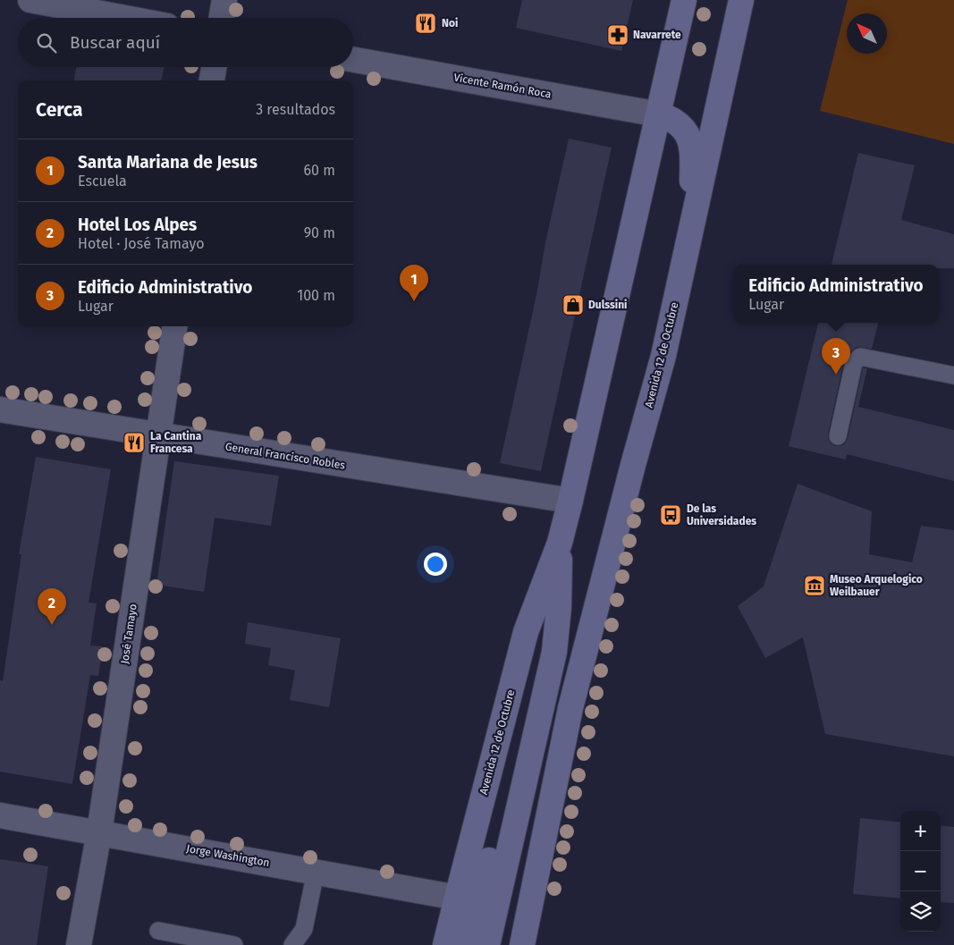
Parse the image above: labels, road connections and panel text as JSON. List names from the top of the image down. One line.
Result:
{"streets":{"main road":["Avenida 12 de Octubre"],"street":["Vicente Ramón Roca","General Francisco Robles","José Tamayo","Jorge Washington"]},"crossings":[["Vicente Ramón Roca","Avenida 12 de Octubre"],["Avenida 12 de Octubre","General Francisco Robles"],["Avenida 12 de Octubre","Jorge Washington"],["General Francisco Robles","José Tamayo"],["José Tamayo","Jorge Washington"]],"places":{"restaurant":["Noi","La Cantina Francesa"],"pharmacy":["Navarrete"],"shop":["Dulssini"],"bus stop":["De las Universidades"],"museum":["Museo Arquelogico Weilbauer"]},"north":"top left","page":{"search":"Buscar aquí","heading":["Cerca","3 resultados"],"list":[{"mark":"1","name":"Santa Mariana de Jesus","note":"Escuela","value":"60 m"},{"mark":"2","name":"Hotel Los Alpes","note":"Hotel · José Tamayo","value":"90 m"},{"mark":"3","name":"Edificio Administrativo","note":"Lugar","value":"100 m"}],"pins":["1","3","2"],"popup":["Edificio Administrativo","Lugar"],"map_buttons":["+","−"]}}
